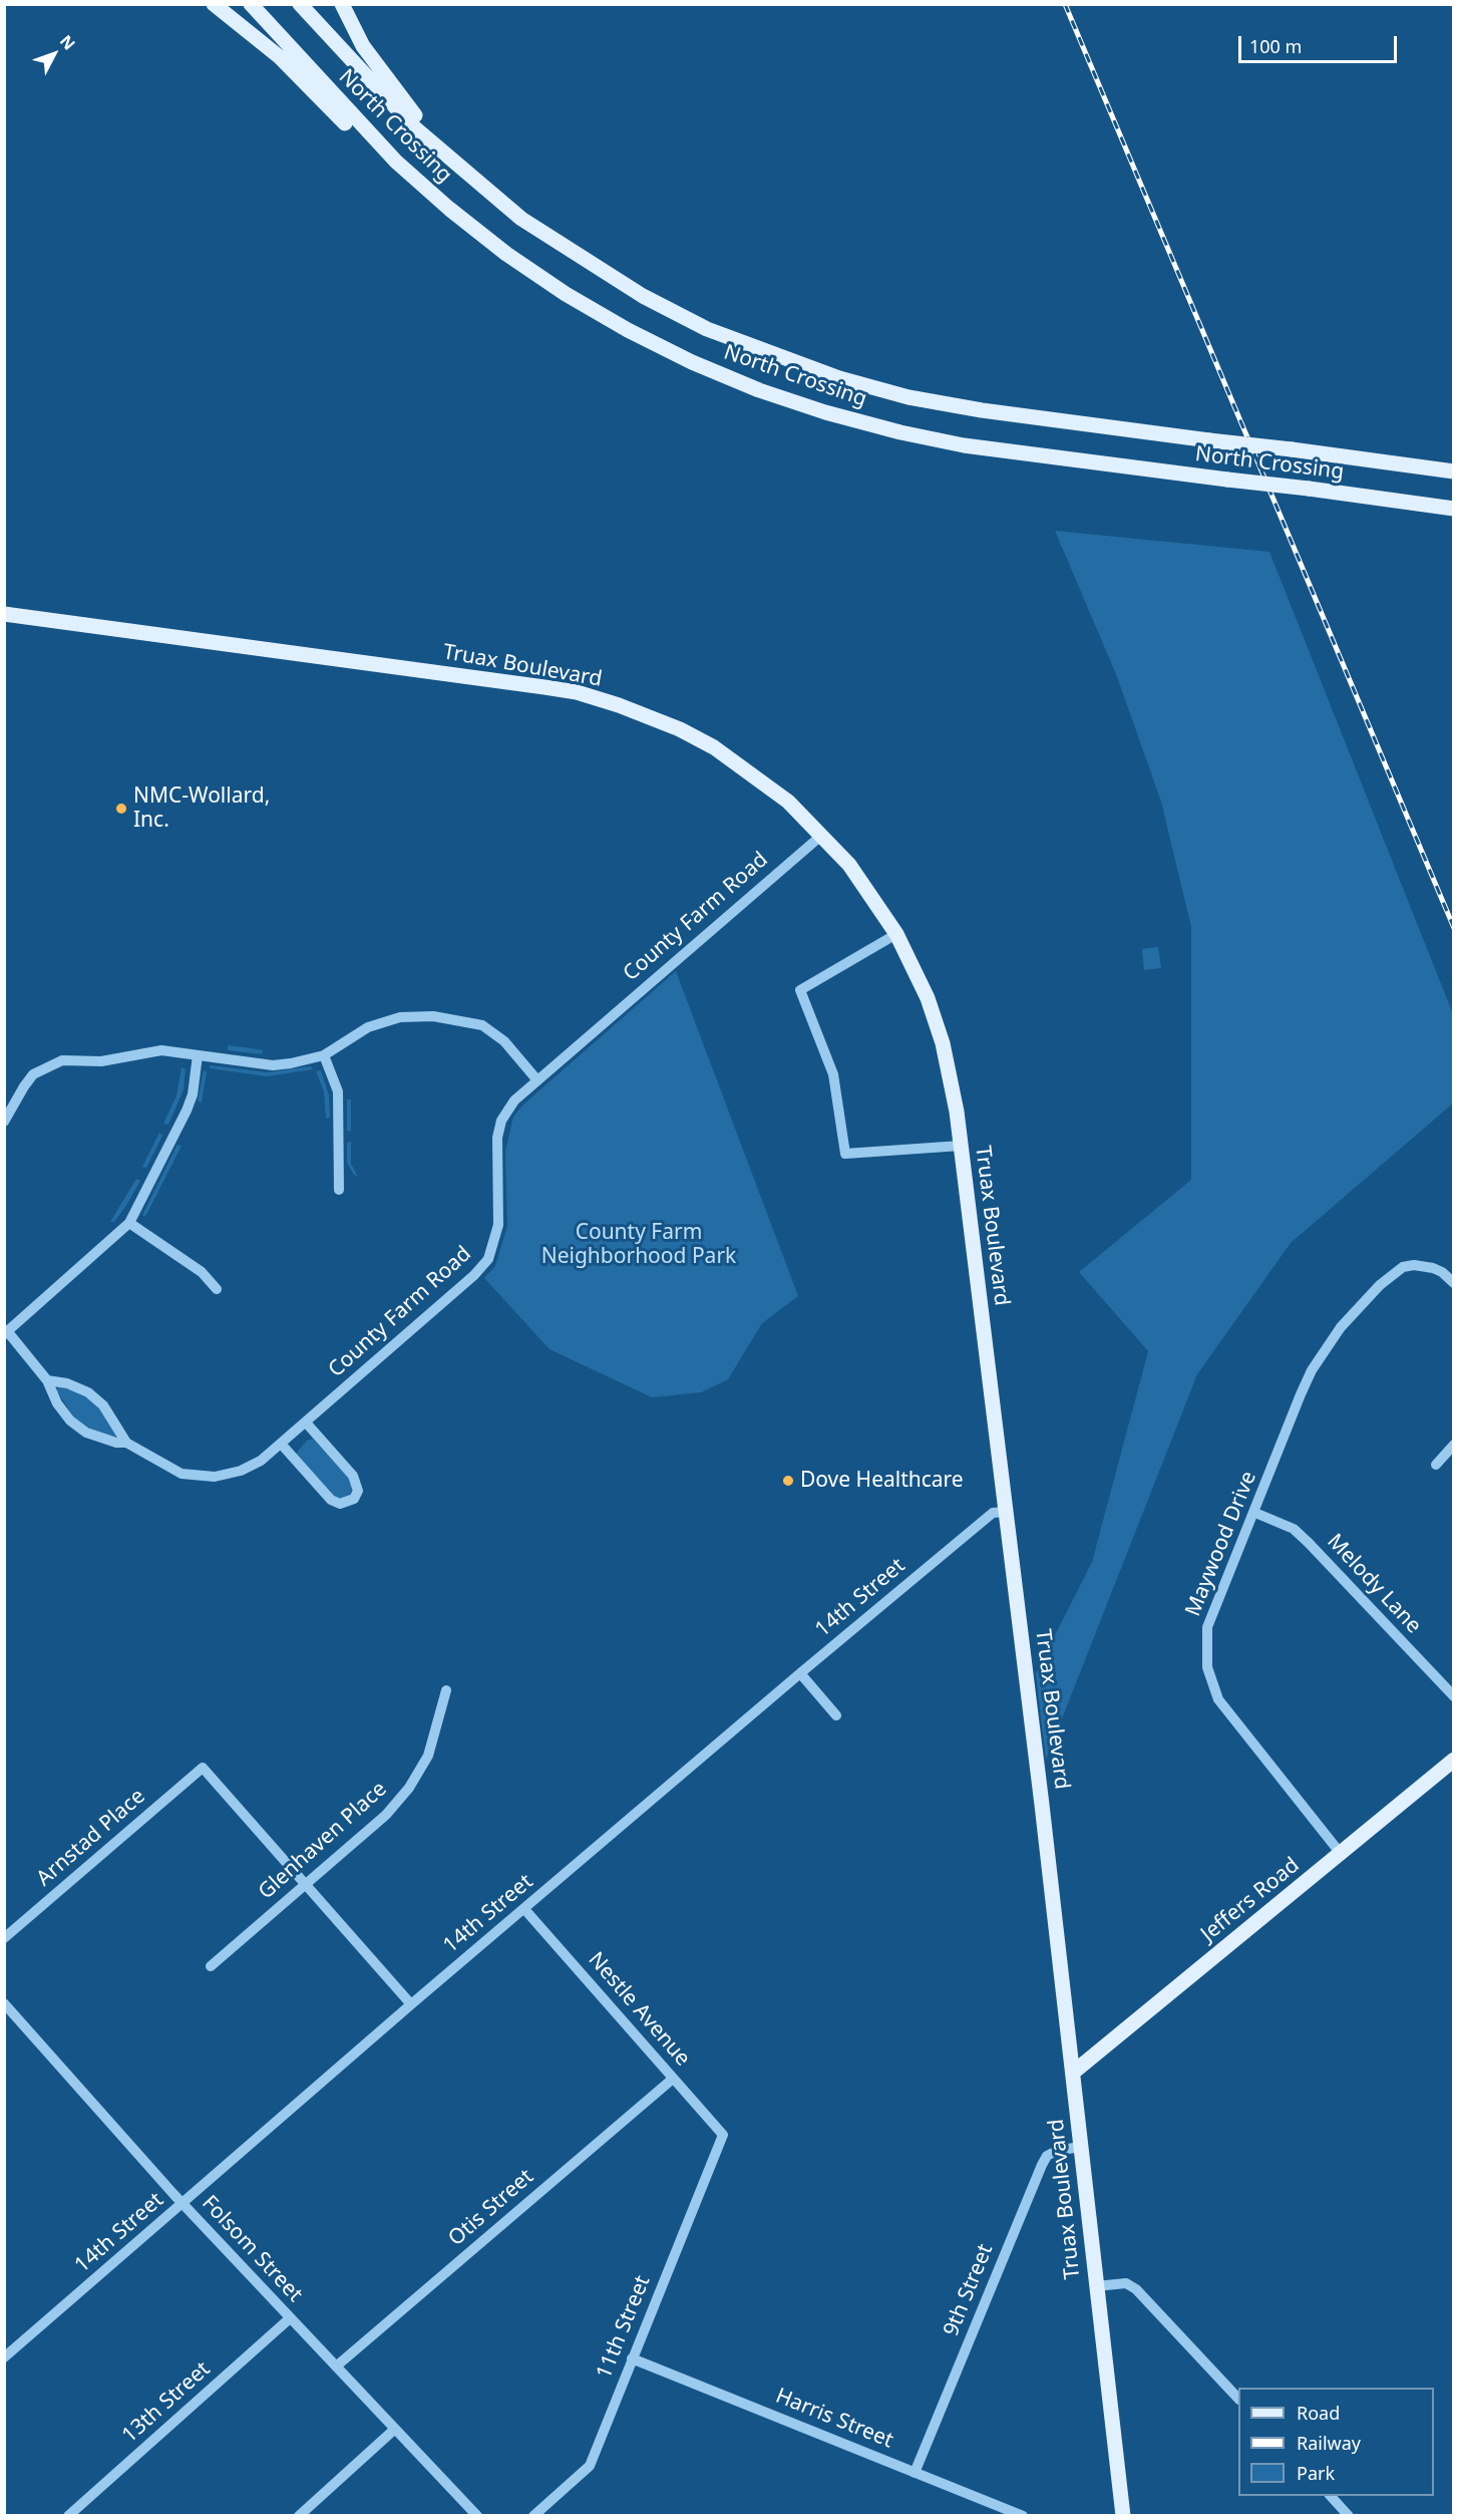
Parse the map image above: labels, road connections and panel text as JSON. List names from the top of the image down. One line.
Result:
{"streets":{"main road":["North Crossing","Truax Boulevard","Jeffers Road"],"street":["County Farm Road","Maywood Drive","Melody Lane","14th Street","Arnstad Place","Glenhaven Place","Nestle Avenue","Otis Street","Folsom Street","9th Street","11th Street","13th Street","Harris Street"]},"crossings":[["Truax Boulevard","County Farm Road"],["Truax Boulevard","14th Street"],["Truax Boulevard","Jeffers Road"],["Truax Boulevard","9th Street"],["Maywood Drive","Melody Lane"],["Maywood Drive","Jeffers Road"],["14th Street","Nestle Avenue"],["14th Street","Folsom Street"],["Arnstad Place","Glenhaven Place"],["Nestle Avenue","Otis Street"],["Nestle Avenue","11th Street"],["Otis Street","Folsom Street"],["Folsom Street","13th Street"],["9th Street","Harris Street"],["11th Street","Harris Street"]],"parks":["County Farm Neighborhood Park"],"places":["NMC-Wollard, Inc.","Dove Healthcare"],"legend":["Road","Railway","Park"],"scale_bar":"100 m","north":"top right"}
